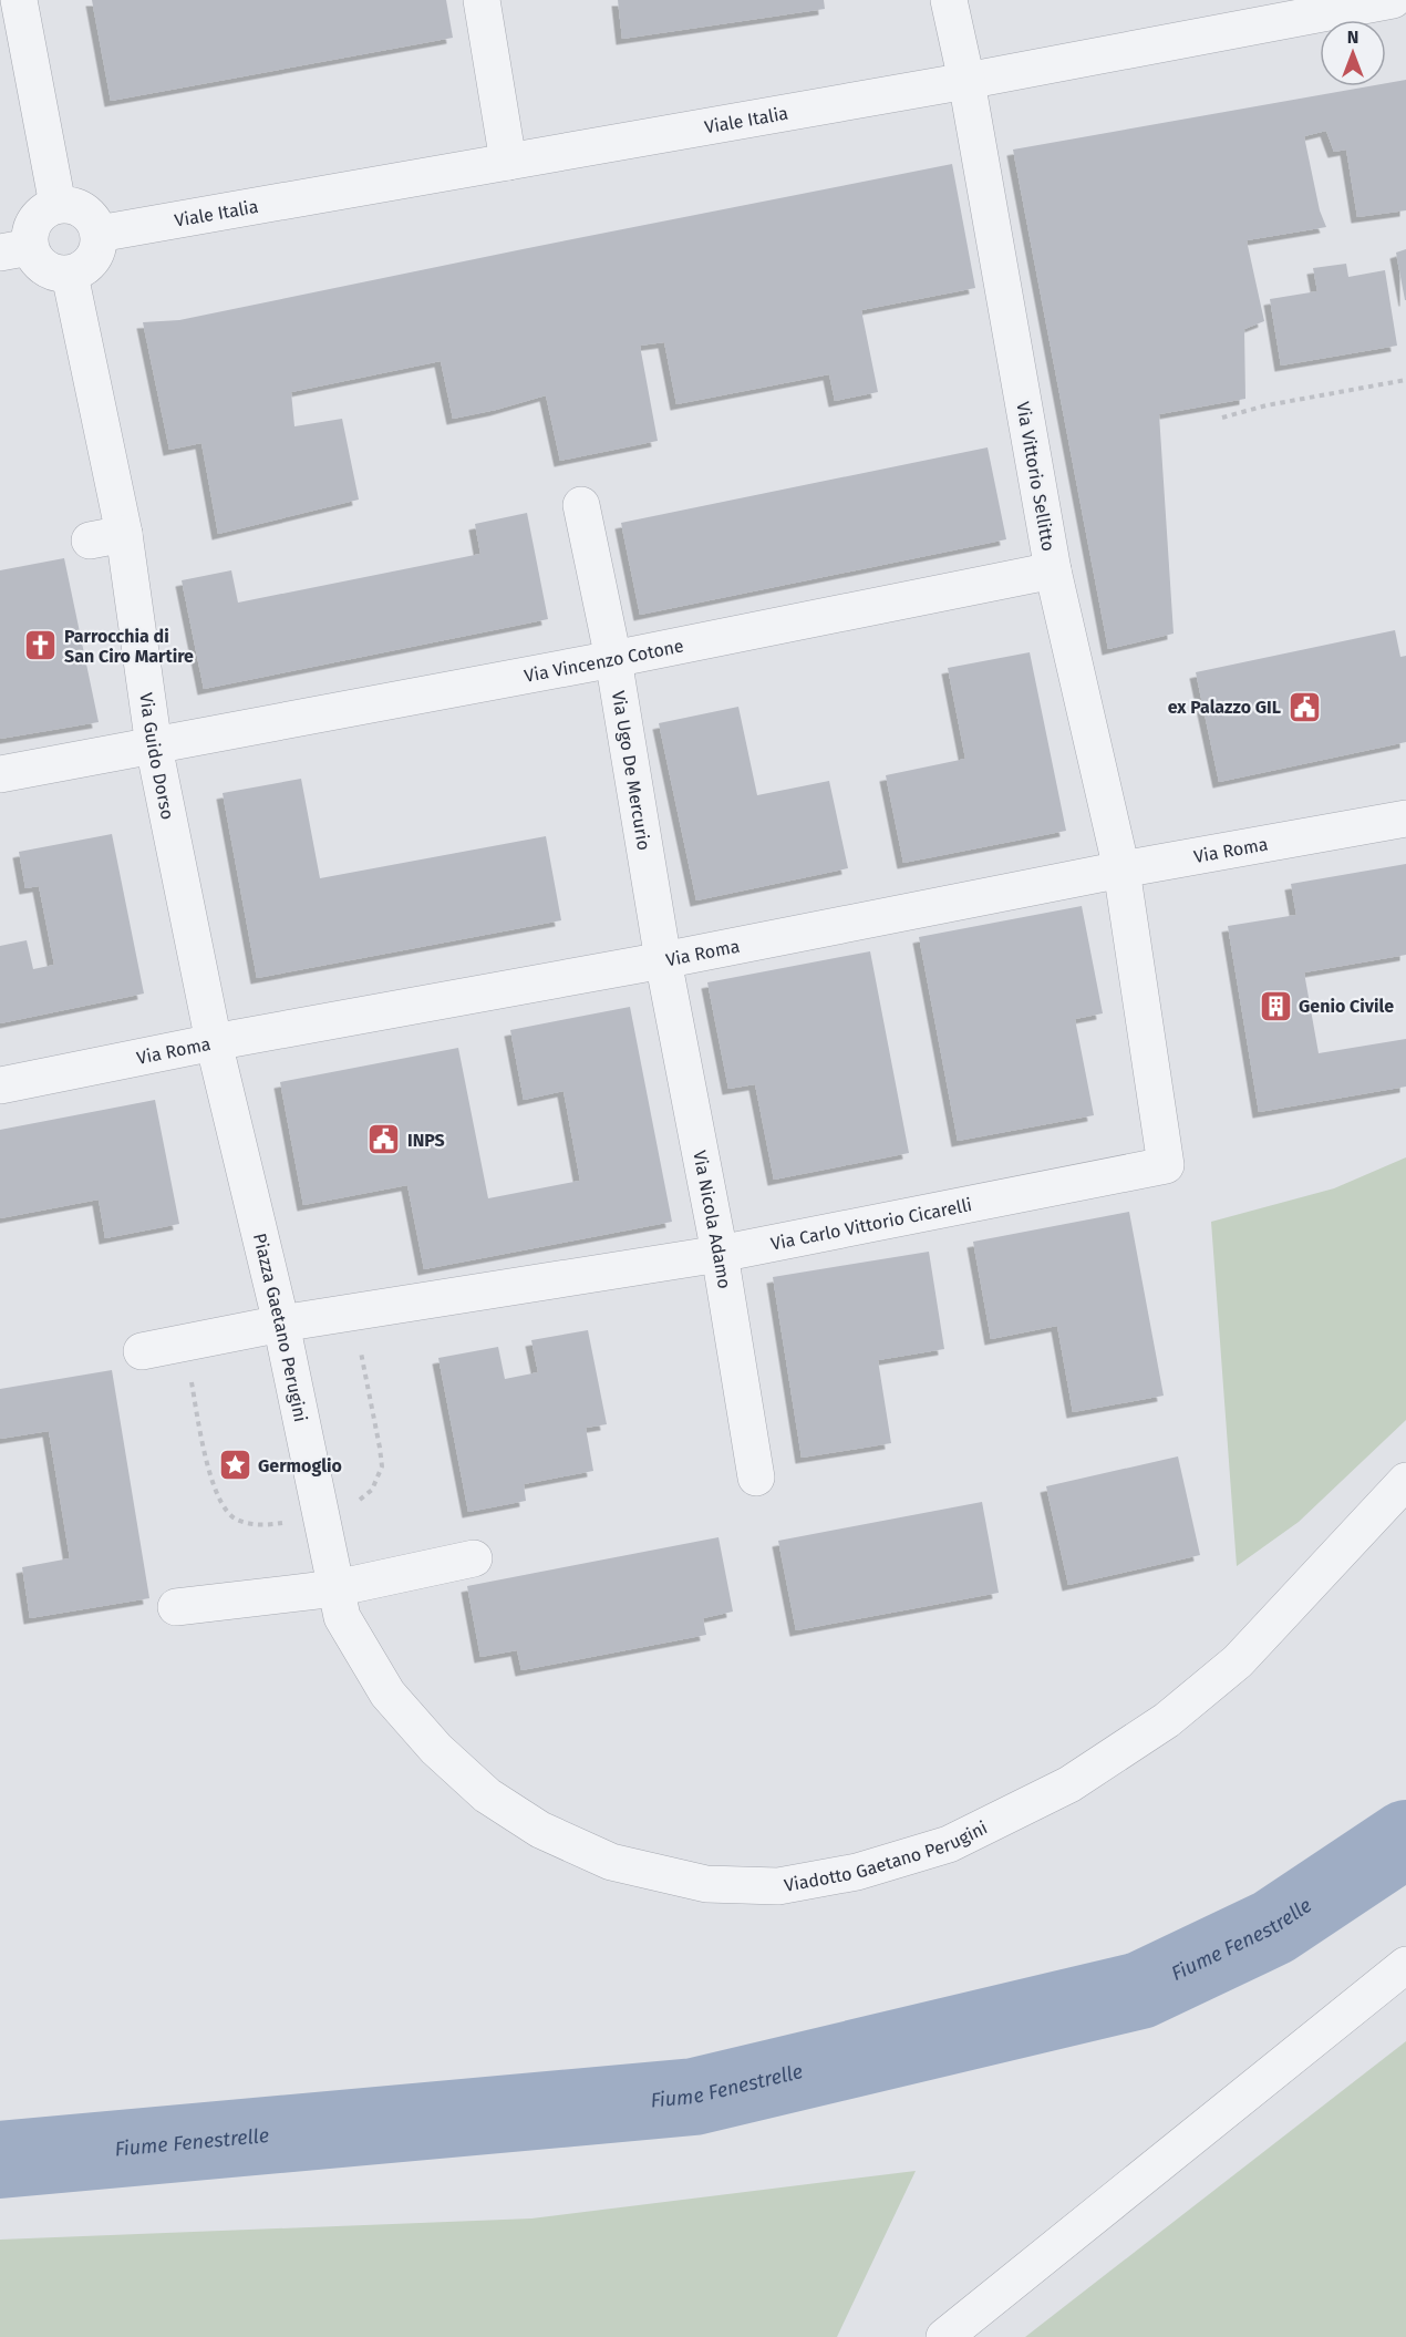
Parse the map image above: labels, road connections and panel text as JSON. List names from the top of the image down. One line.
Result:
{"streets":{"street":["Viale Italia","Via Vittorio Sellitto","Via Vincenzo Cotone","Via Guido Dorso","Via Ugo De Mercurio","Via Roma","Via Nicola Adamo","Via Carlo Vittorio Cicarelli","Piazza Gaetano Perugini","Viadotto Gaetano Perugini"]},"crossings":[["Viale Italia","Via Vittorio Sellitto"],["Viale Italia","Via Guido Dorso"],["Via Vittorio Sellitto","Via Vincenzo Cotone"],["Via Vittorio Sellitto","Via Roma"],["Via Vittorio Sellitto","Via Carlo Vittorio Cicarelli"],["Via Vincenzo Cotone","Via Guido Dorso"],["Via Vincenzo Cotone","Via Ugo De Mercurio"],["Via Guido Dorso","Via Roma"],["Via Guido Dorso","Piazza Gaetano Perugini"],["Via Ugo De Mercurio","Via Roma"],["Via Ugo De Mercurio","Via Nicola Adamo"],["Via Roma","Via Nicola Adamo"],["Via Roma","Via Carlo Vittorio Cicarelli"],["Via Roma","Piazza Gaetano Perugini"],["Via Nicola Adamo","Via Carlo Vittorio Cicarelli"],["Via Carlo Vittorio Cicarelli","Piazza Gaetano Perugini"],["Piazza Gaetano Perugini","Viadotto Gaetano Perugini"]],"water":["Fiume Fenestrelle"],"places":{"church":["Parrocchia di San Ciro Martire"],"public building":["ex Palazzo GIL","INPS"],"building":["Genio Civile"],"place":["Germoglio"]},"north":"top"}
